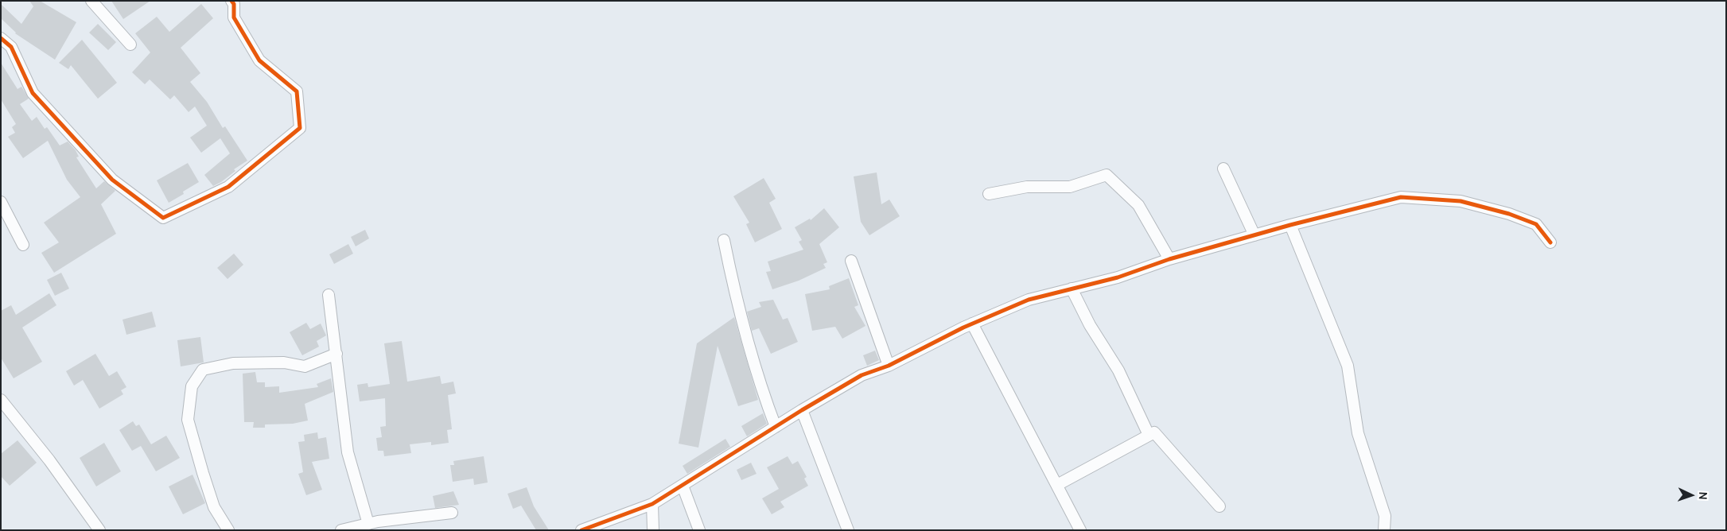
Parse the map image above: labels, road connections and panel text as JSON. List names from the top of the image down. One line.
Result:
{"north":"right"}
